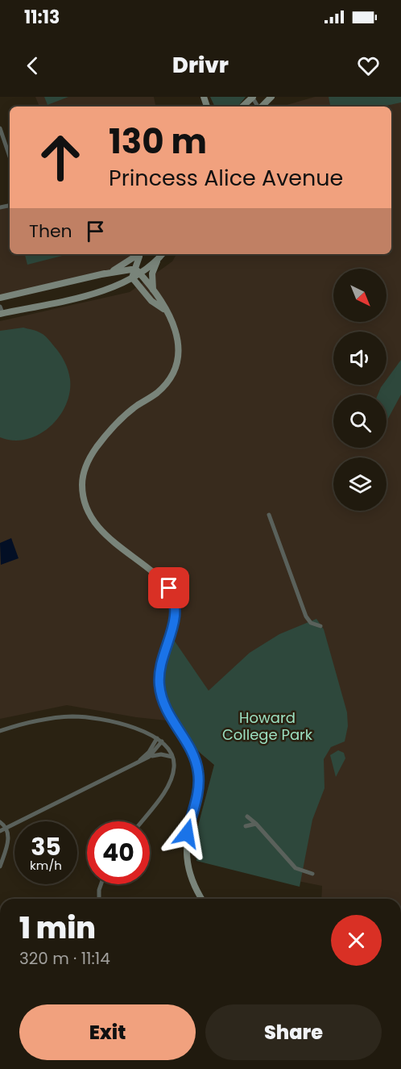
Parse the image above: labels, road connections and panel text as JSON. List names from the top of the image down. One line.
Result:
{"parks":["Howard College Park"],"north":"bottom right","page":{"status":"11:13","header":"Drivr","turn":["130 m","Princess Alice Avenue"],"then":"Then","speed":"35 km/h","limit":"40","heading":["1 min","320 m · 11:14"],"buttons":["Exit","Share"]}}
